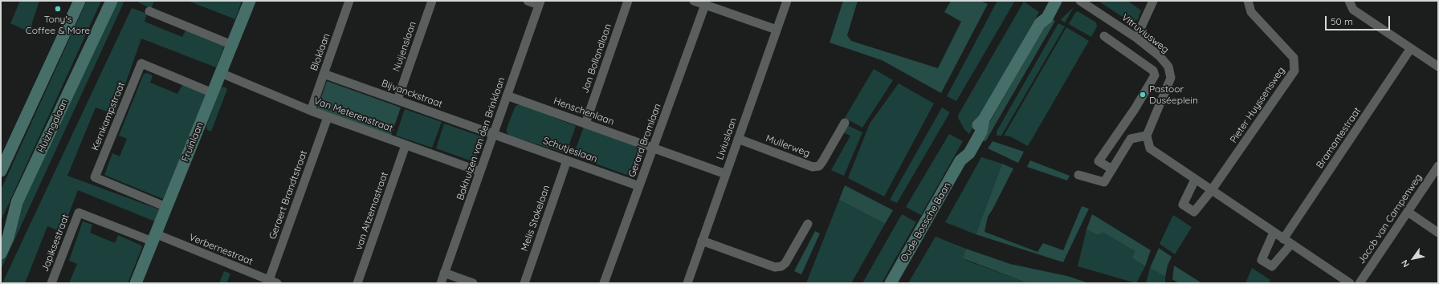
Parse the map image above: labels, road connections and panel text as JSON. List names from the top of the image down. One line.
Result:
{"streets":{"street":["Vitruviusweg","Nuijenslaan","Bloklaan","Jan Bollandlaan","Bijvanckstraat","Pieter Huyssensweg","Henschenlaan","Van Meterenstraat","Kernkampstraat","Huizingalaan","Bramantestraat","Bakhuizen van den Brinklaan","Liviuslaan","Gerard Bromlaan","Fruinlaan","Mullerweg","Schutjeslaan","Geraert Brandtstraat","van Aitzemastraat","Melis Stokelaan","Jacob van Campenweg","Oude Bossche Baan","Japiksestraat","Verbernestraat"]},"crossings":[["Nuijenslaan","Bijvanckstraat"],["Bloklaan","Bijvanckstraat"],["Bloklaan","Van Meterenstraat"],["Jan Bollandlaan","Henschenlaan"],["Bijvanckstraat","Bakhuizen van den Brinklaan"],["Bijvanckstraat","Schutjeslaan"],["Henschenlaan","Bakhuizen van den Brinklaan"],["Henschenlaan","Liviuslaan"],["Henschenlaan","Gerard Bromlaan"],["Van Meterenstraat","Bakhuizen van den Brinklaan"],["Van Meterenstraat","Fruinlaan"],["Van Meterenstraat","Geraert Brandtstraat"],["Van Meterenstraat","van Aitzemastraat"],["Kernkampstraat","Fruinlaan"],["Bakhuizen van den Brinklaan","Schutjeslaan"],["Liviuslaan","Mullerweg"],["Gerard Bromlaan","Schutjeslaan"],["Fruinlaan","Japiksestraat"],["Fruinlaan","Verbernestraat"],["Schutjeslaan","Melis Stokelaan"],["Geraert Brandtstraat","Verbernestraat"],["Japiksestraat","Verbernestraat"]],"places":["Tony's Coffee & More","Pastoor Duséeplein"],"scale_bar":"50 m","north":"bottom left"}
